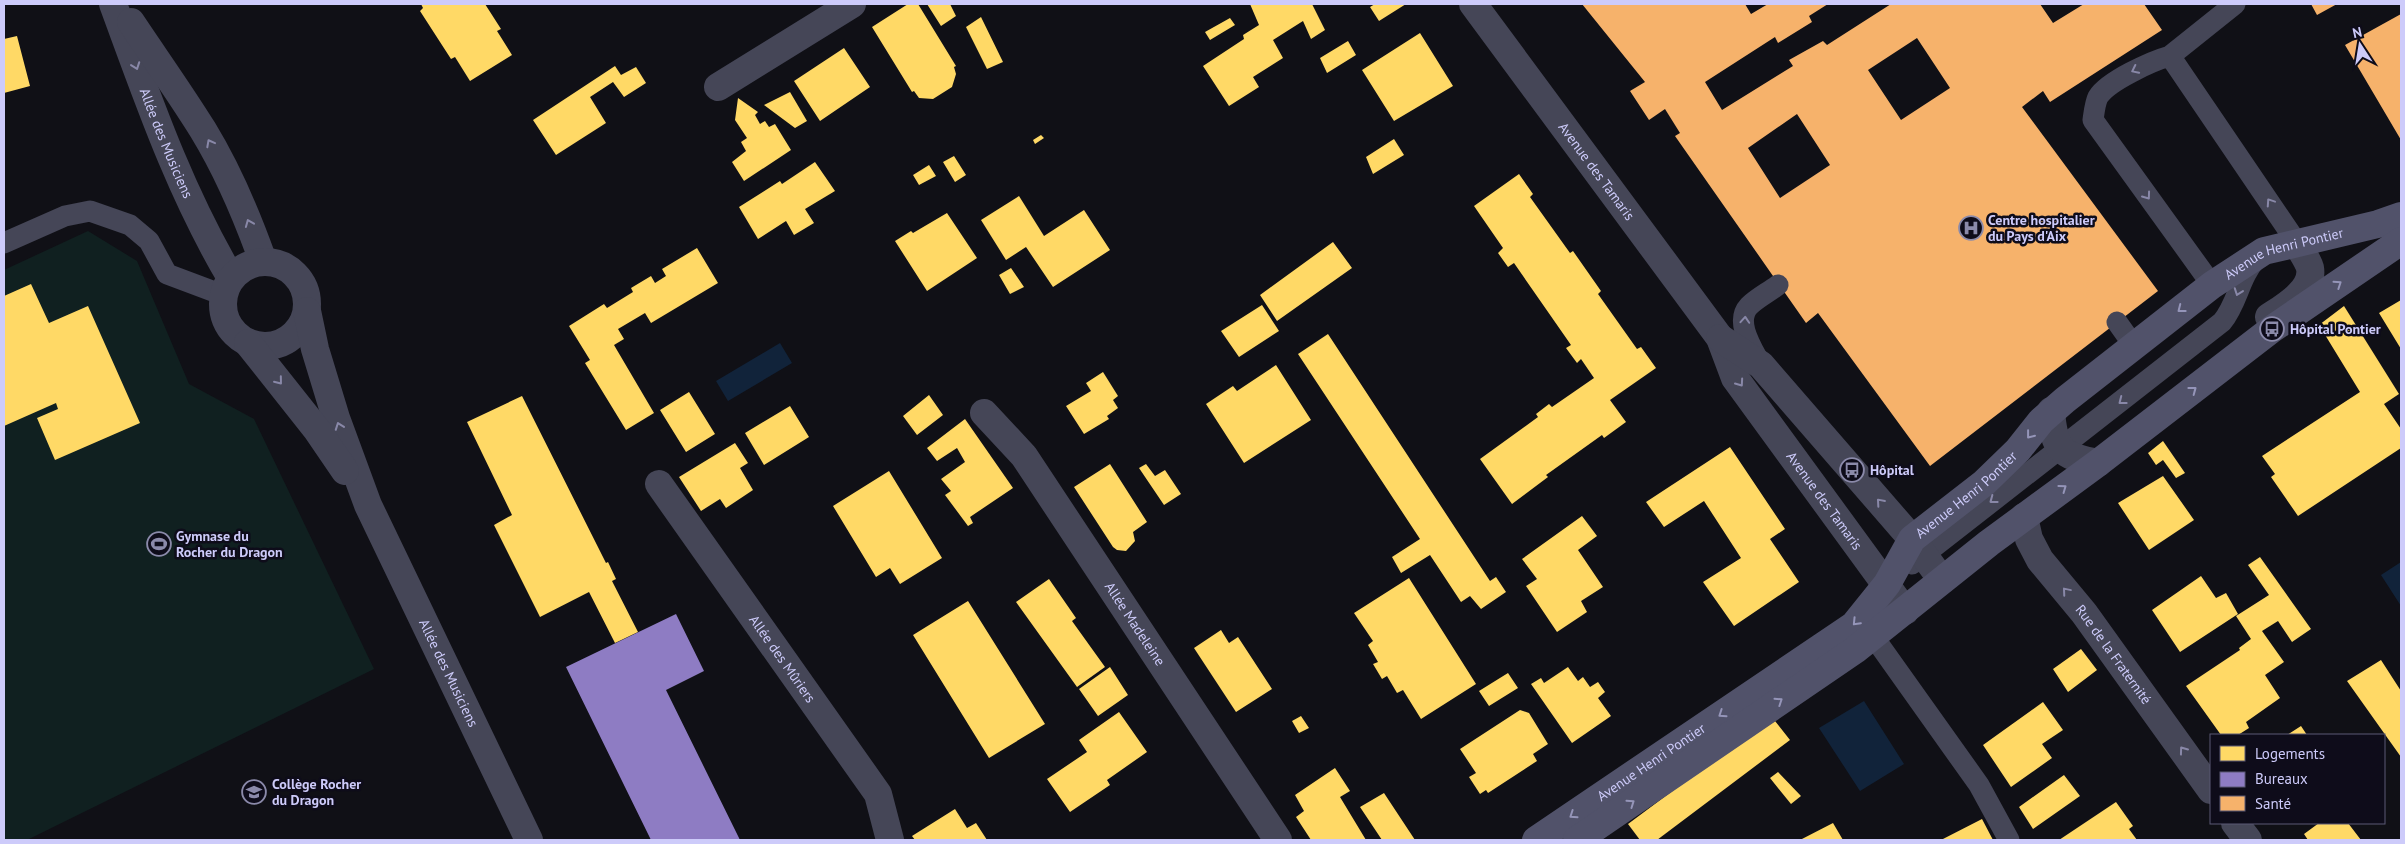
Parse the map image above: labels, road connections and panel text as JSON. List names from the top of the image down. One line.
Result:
{"streets":{"street":["Allée des Musiciens","Avenue des Tamaris","Avenue Henri Pontier","Allée Madeleine","Rue de la Fraternité","Allée des Mûriers"]},"crossings":[["Avenue des Tamaris","Avenue Henri Pontier"],["Avenue Henri Pontier","Rue de la Fraternité"]],"one_way":["Rue de la Fraternité"],"places":{"hospital":["Centre hospitalier du Pays d'Aix"],"bus stop":["Hôpital Pontier","Hôpital"],"sports":["Gymnase du Rocher du Dragon"],"school or university":["Collège Rocher du Dragon"]},"legend":["Logements","Bureaux","Santé"],"north":"top"}
